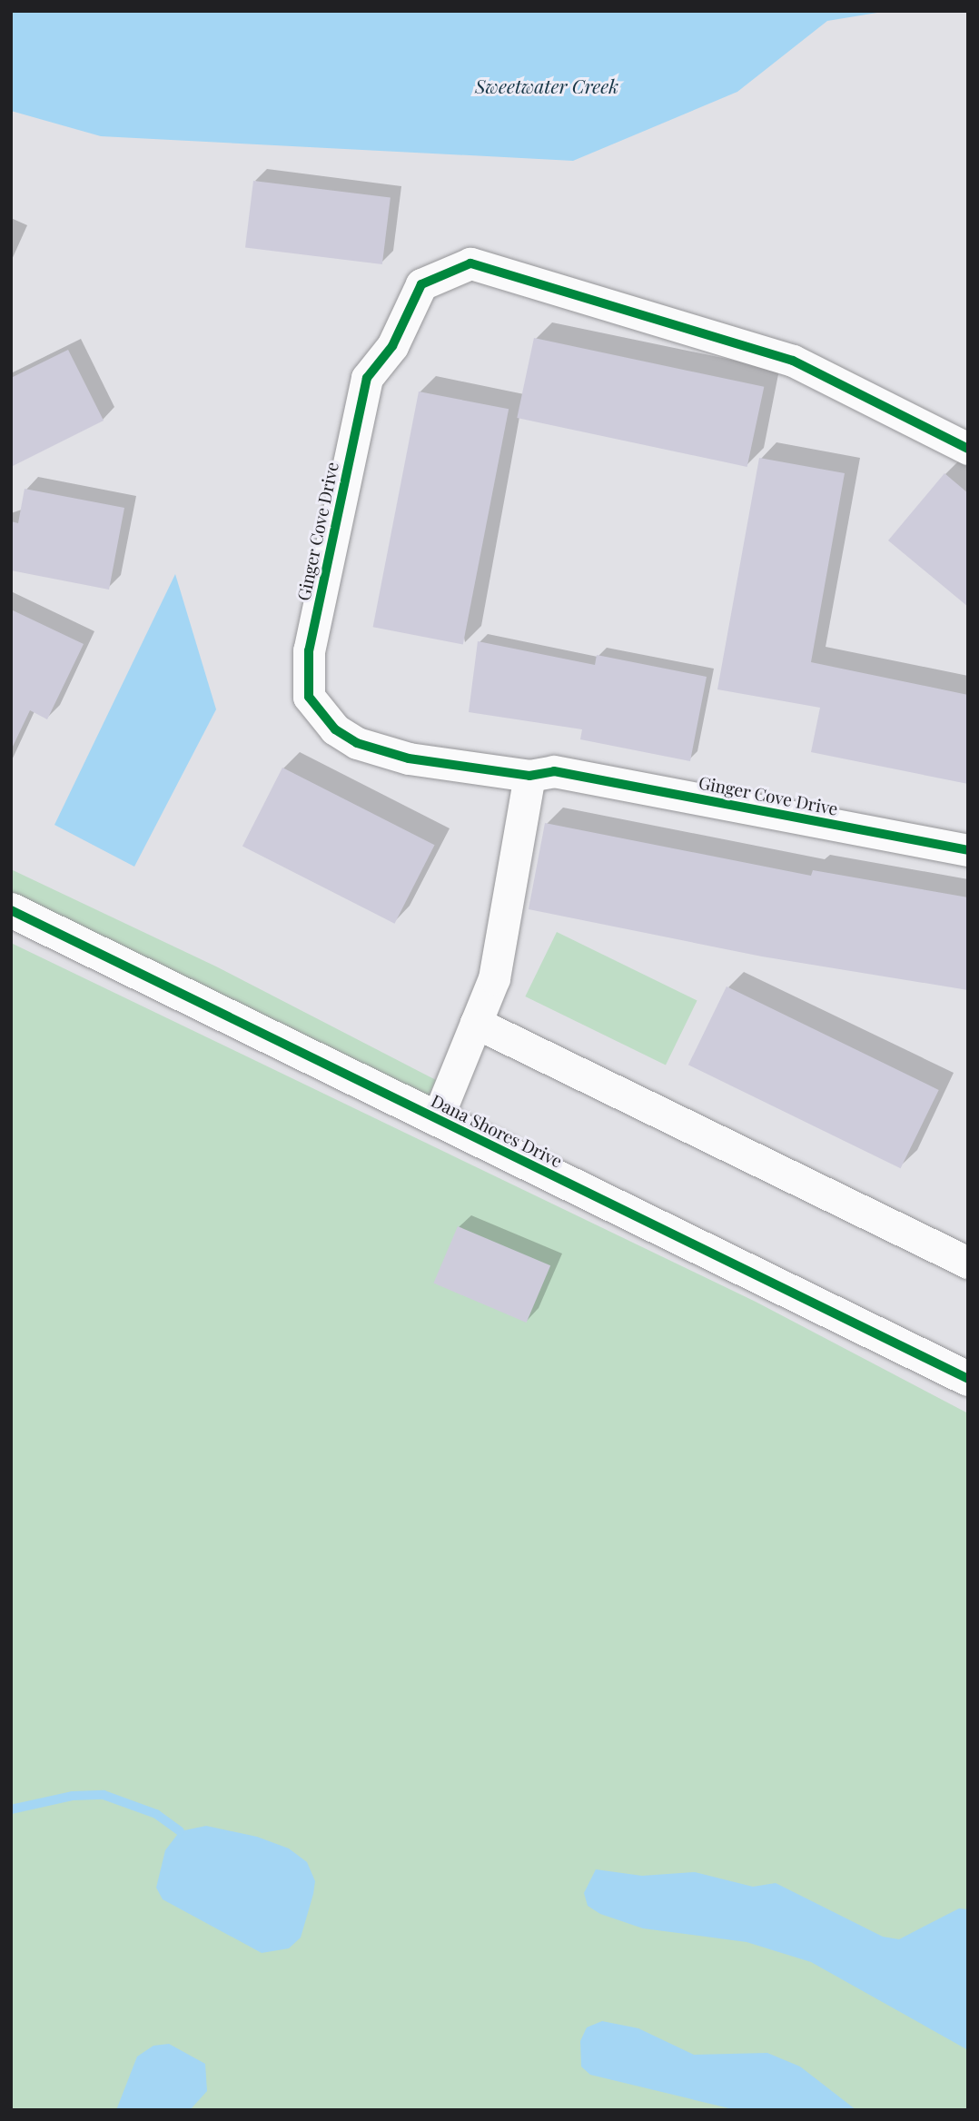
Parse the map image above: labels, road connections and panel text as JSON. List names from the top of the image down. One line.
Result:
{"streets":{"street":["Ginger Cove Drive","Dana Shores Drive"]},"water":["Sweetwater Creek"]}
